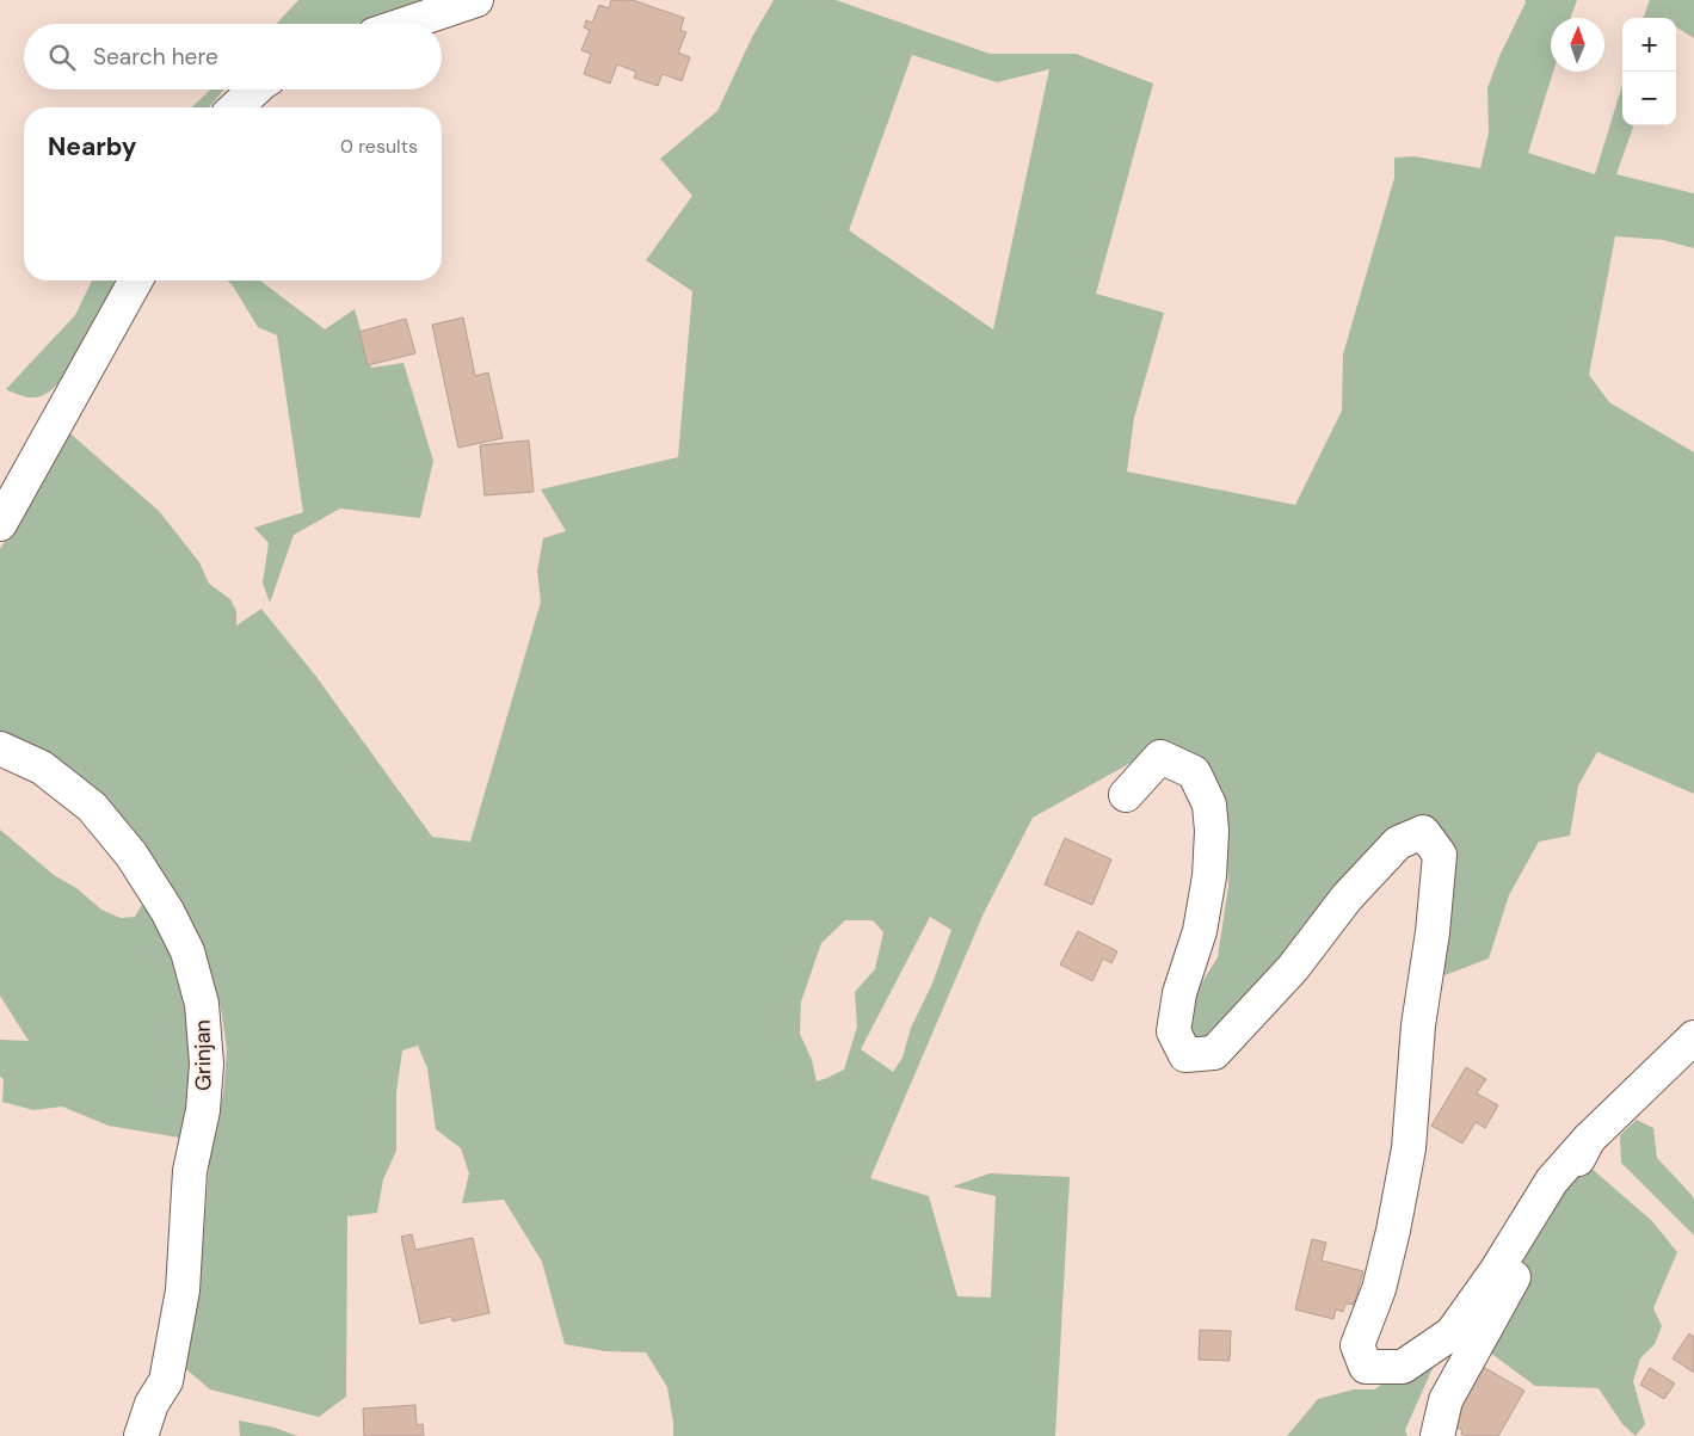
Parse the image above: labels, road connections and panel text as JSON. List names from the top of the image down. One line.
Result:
{"streets":{"street":["Grinjan"]},"north":"top","page":{"map_buttons":["+","−"],"search":"Search here","heading":["Nearby","0 results"]}}
